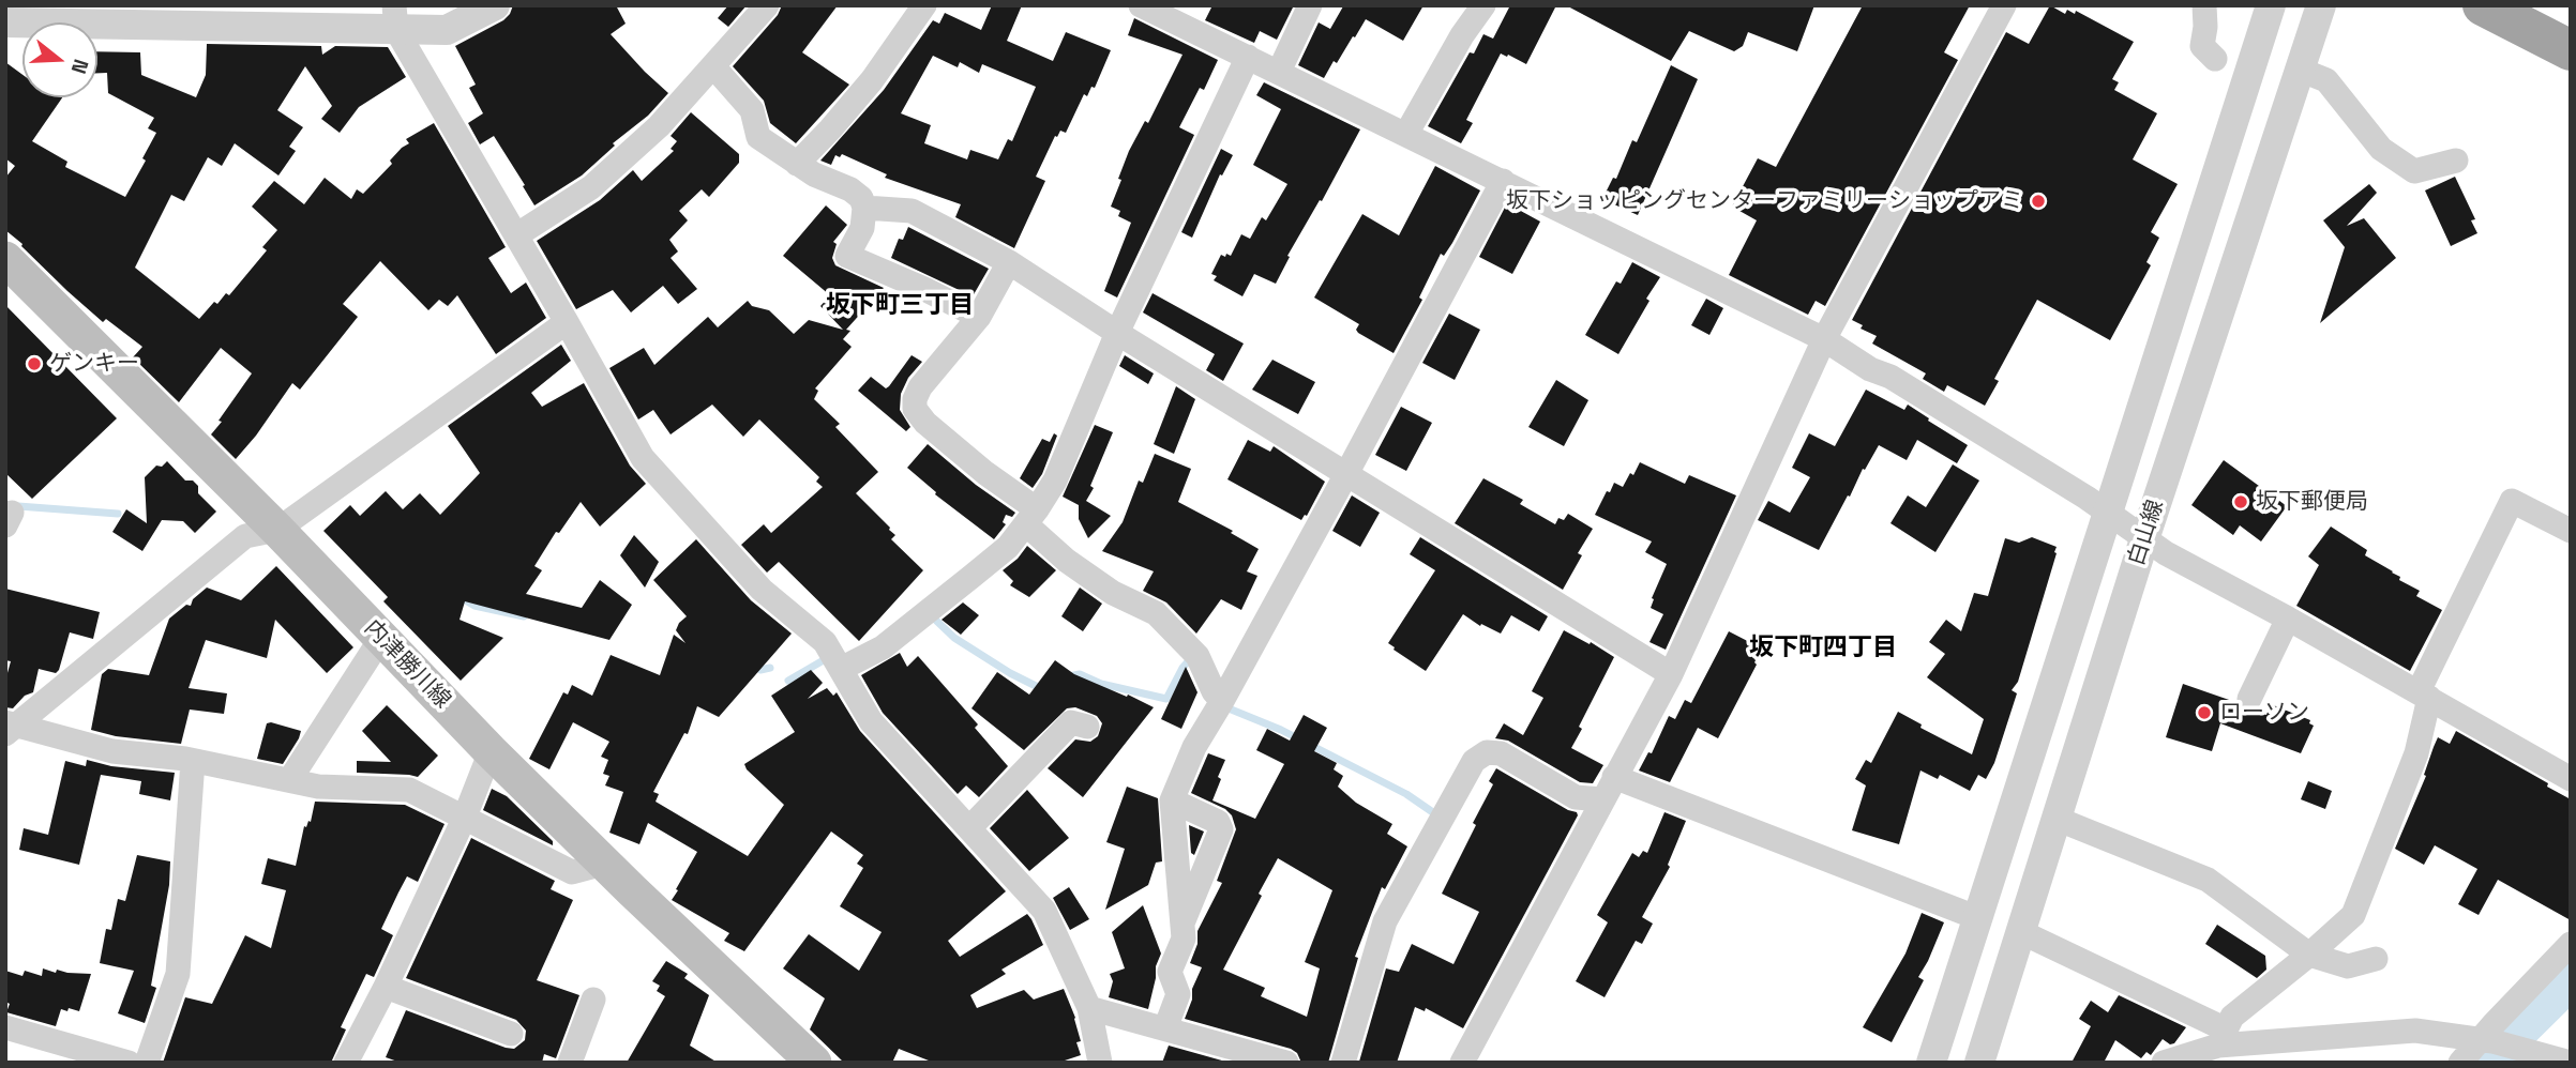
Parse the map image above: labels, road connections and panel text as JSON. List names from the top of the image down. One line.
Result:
{"streets":{"main road":["内津勝川線"],"street":["白山線"]},"districts":["坂下町三丁目","坂下町四丁目"],"places":["坂下ショッピングセンターファミリーショップアミ","ゲンキー","坂下郵便局","ローソン"],"north":"right"}
